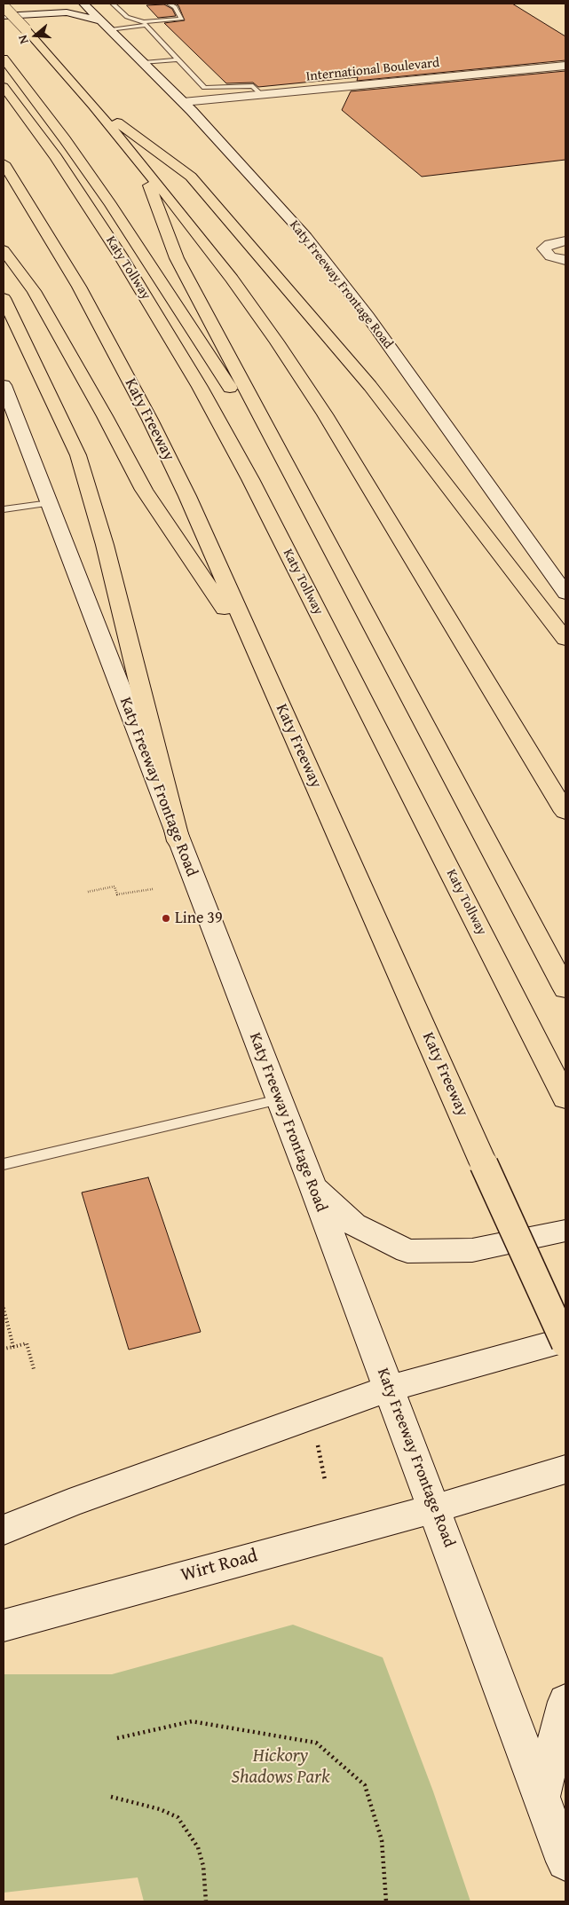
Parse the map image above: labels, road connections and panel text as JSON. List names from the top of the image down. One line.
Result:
{"streets":{"highway":["Katy Tollway","Katy Freeway"],"main road":["International Boulevard","Katy Freeway Frontage Road","Wirt Road"]},"crossings":[["International Boulevard","Katy Freeway Frontage Road"],["Katy Freeway Frontage Road","Wirt Road"]],"parks":["Hickory Shadows Park"],"places":["Line 39"],"north":"left"}
